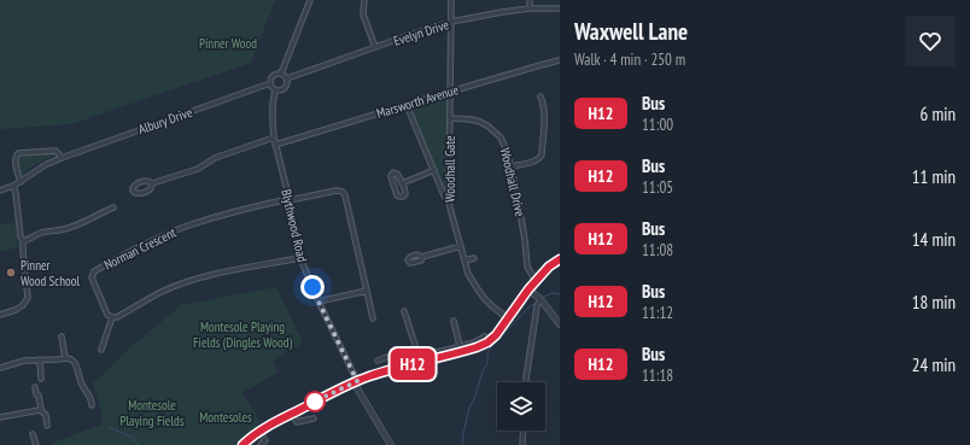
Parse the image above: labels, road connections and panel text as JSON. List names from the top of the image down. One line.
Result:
{"streets":{"street":["Evelyn Drive","Marsworth Avenue","Albury Drive","Woodhall Gate","Woodhall Drive","Blythwood Road","Norman Crescent"]},"crossings":[["Evelyn Drive","Albury Drive"],["Evelyn Drive","Woodhall Gate"],["Evelyn Drive","Blythwood Road"],["Marsworth Avenue","Woodhall Gate"],["Marsworth Avenue","Blythwood Road"],["Albury Drive","Blythwood Road"],["Woodhall Gate","Woodhall Drive"],["Blythwood Road","Norman Crescent"]],"parks":["Pinner Wood","Montesole Playing Fields (Dingles Wood)","Montesole Playing Fields","Montesoles"],"places":["Pinner Wood School"],"lines":["bus line H12"],"page":{"on_map":"H12","heading":["Waxwell Lane","Walk · 4 min · 250 m"],"list":[{"mark":"H12","name":"Bus","note":"11:00","value":"6 min"},{"mark":"H12","name":"Bus","note":"11:05","value":"11 min"},{"mark":"H12","name":"Bus","note":"11:08","value":"14 min"},{"mark":"H12","name":"Bus","note":"11:12","value":"18 min"},{"mark":"H12","name":"Bus","note":"11:18","value":"24 min"}]}}
